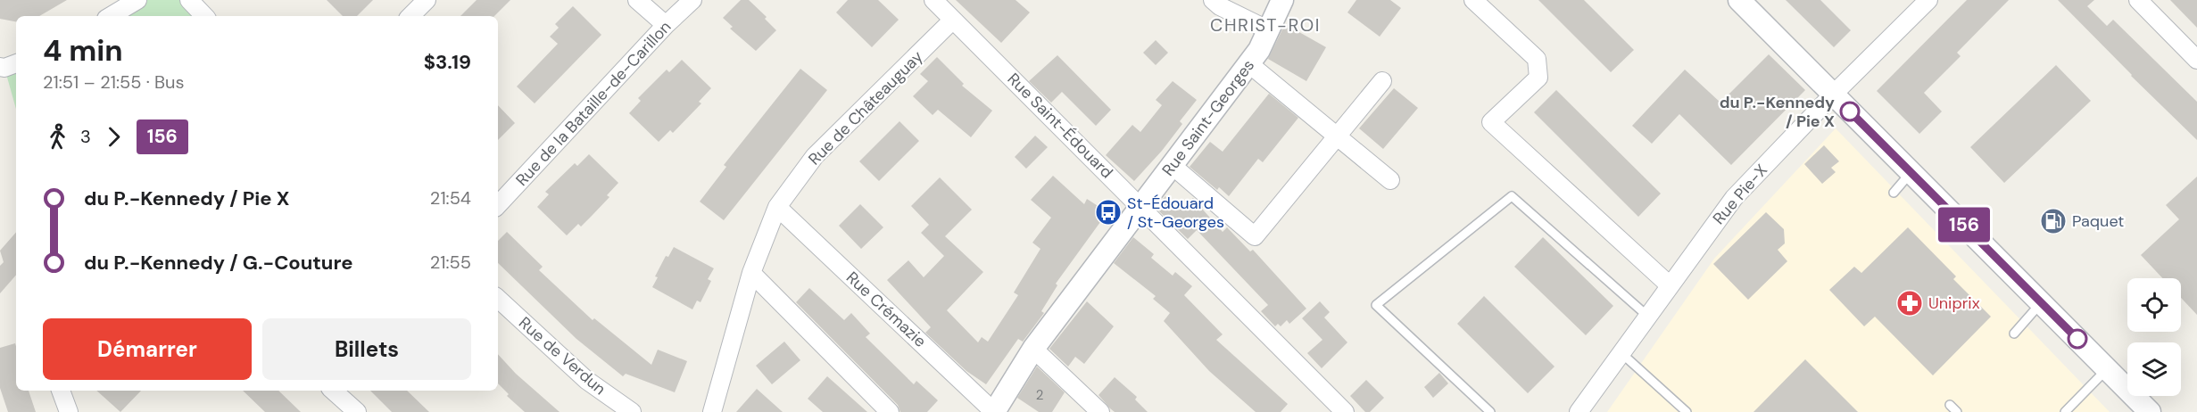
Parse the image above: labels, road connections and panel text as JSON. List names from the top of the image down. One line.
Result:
{"streets":{"street":["Rue de la Bataille-de-Carillon","Rue de Châteauguay","Rue Saint-Georges","Rue Saint-Édouard","Rue Pie-X","Rue Crémazie","Rue de Verdun"]},"crossings":[["Rue de Châteauguay","Rue Saint-Édouard"],["Rue de Châteauguay","Rue Crémazie"],["Rue Saint-Georges","Rue Saint-Édouard"],["Rue Saint-Georges","Rue Crémazie"]],"districts":["CHRIST-ROI"],"places":{"other":["du P.-Kennedy / Pie X"],"bus stop":["St-Édouard / St-Georges"],"fuel station":["Paquet"],"pharmacy":["Uniprix"]},"lines":["bus line 156"],"house_numbers":["2"],"page":{"on_map":"156","heading":["4 min","21:51 – 21:55 · Bus","$3.19"],"legs":["3","156"],"list":[{"name":"du P.-Kennedy / Pie X","value":"21:54"},{"name":"du P.-Kennedy / G.-Couture","value":"21:55"}],"buttons":["Démarrer","Billets"]}}
